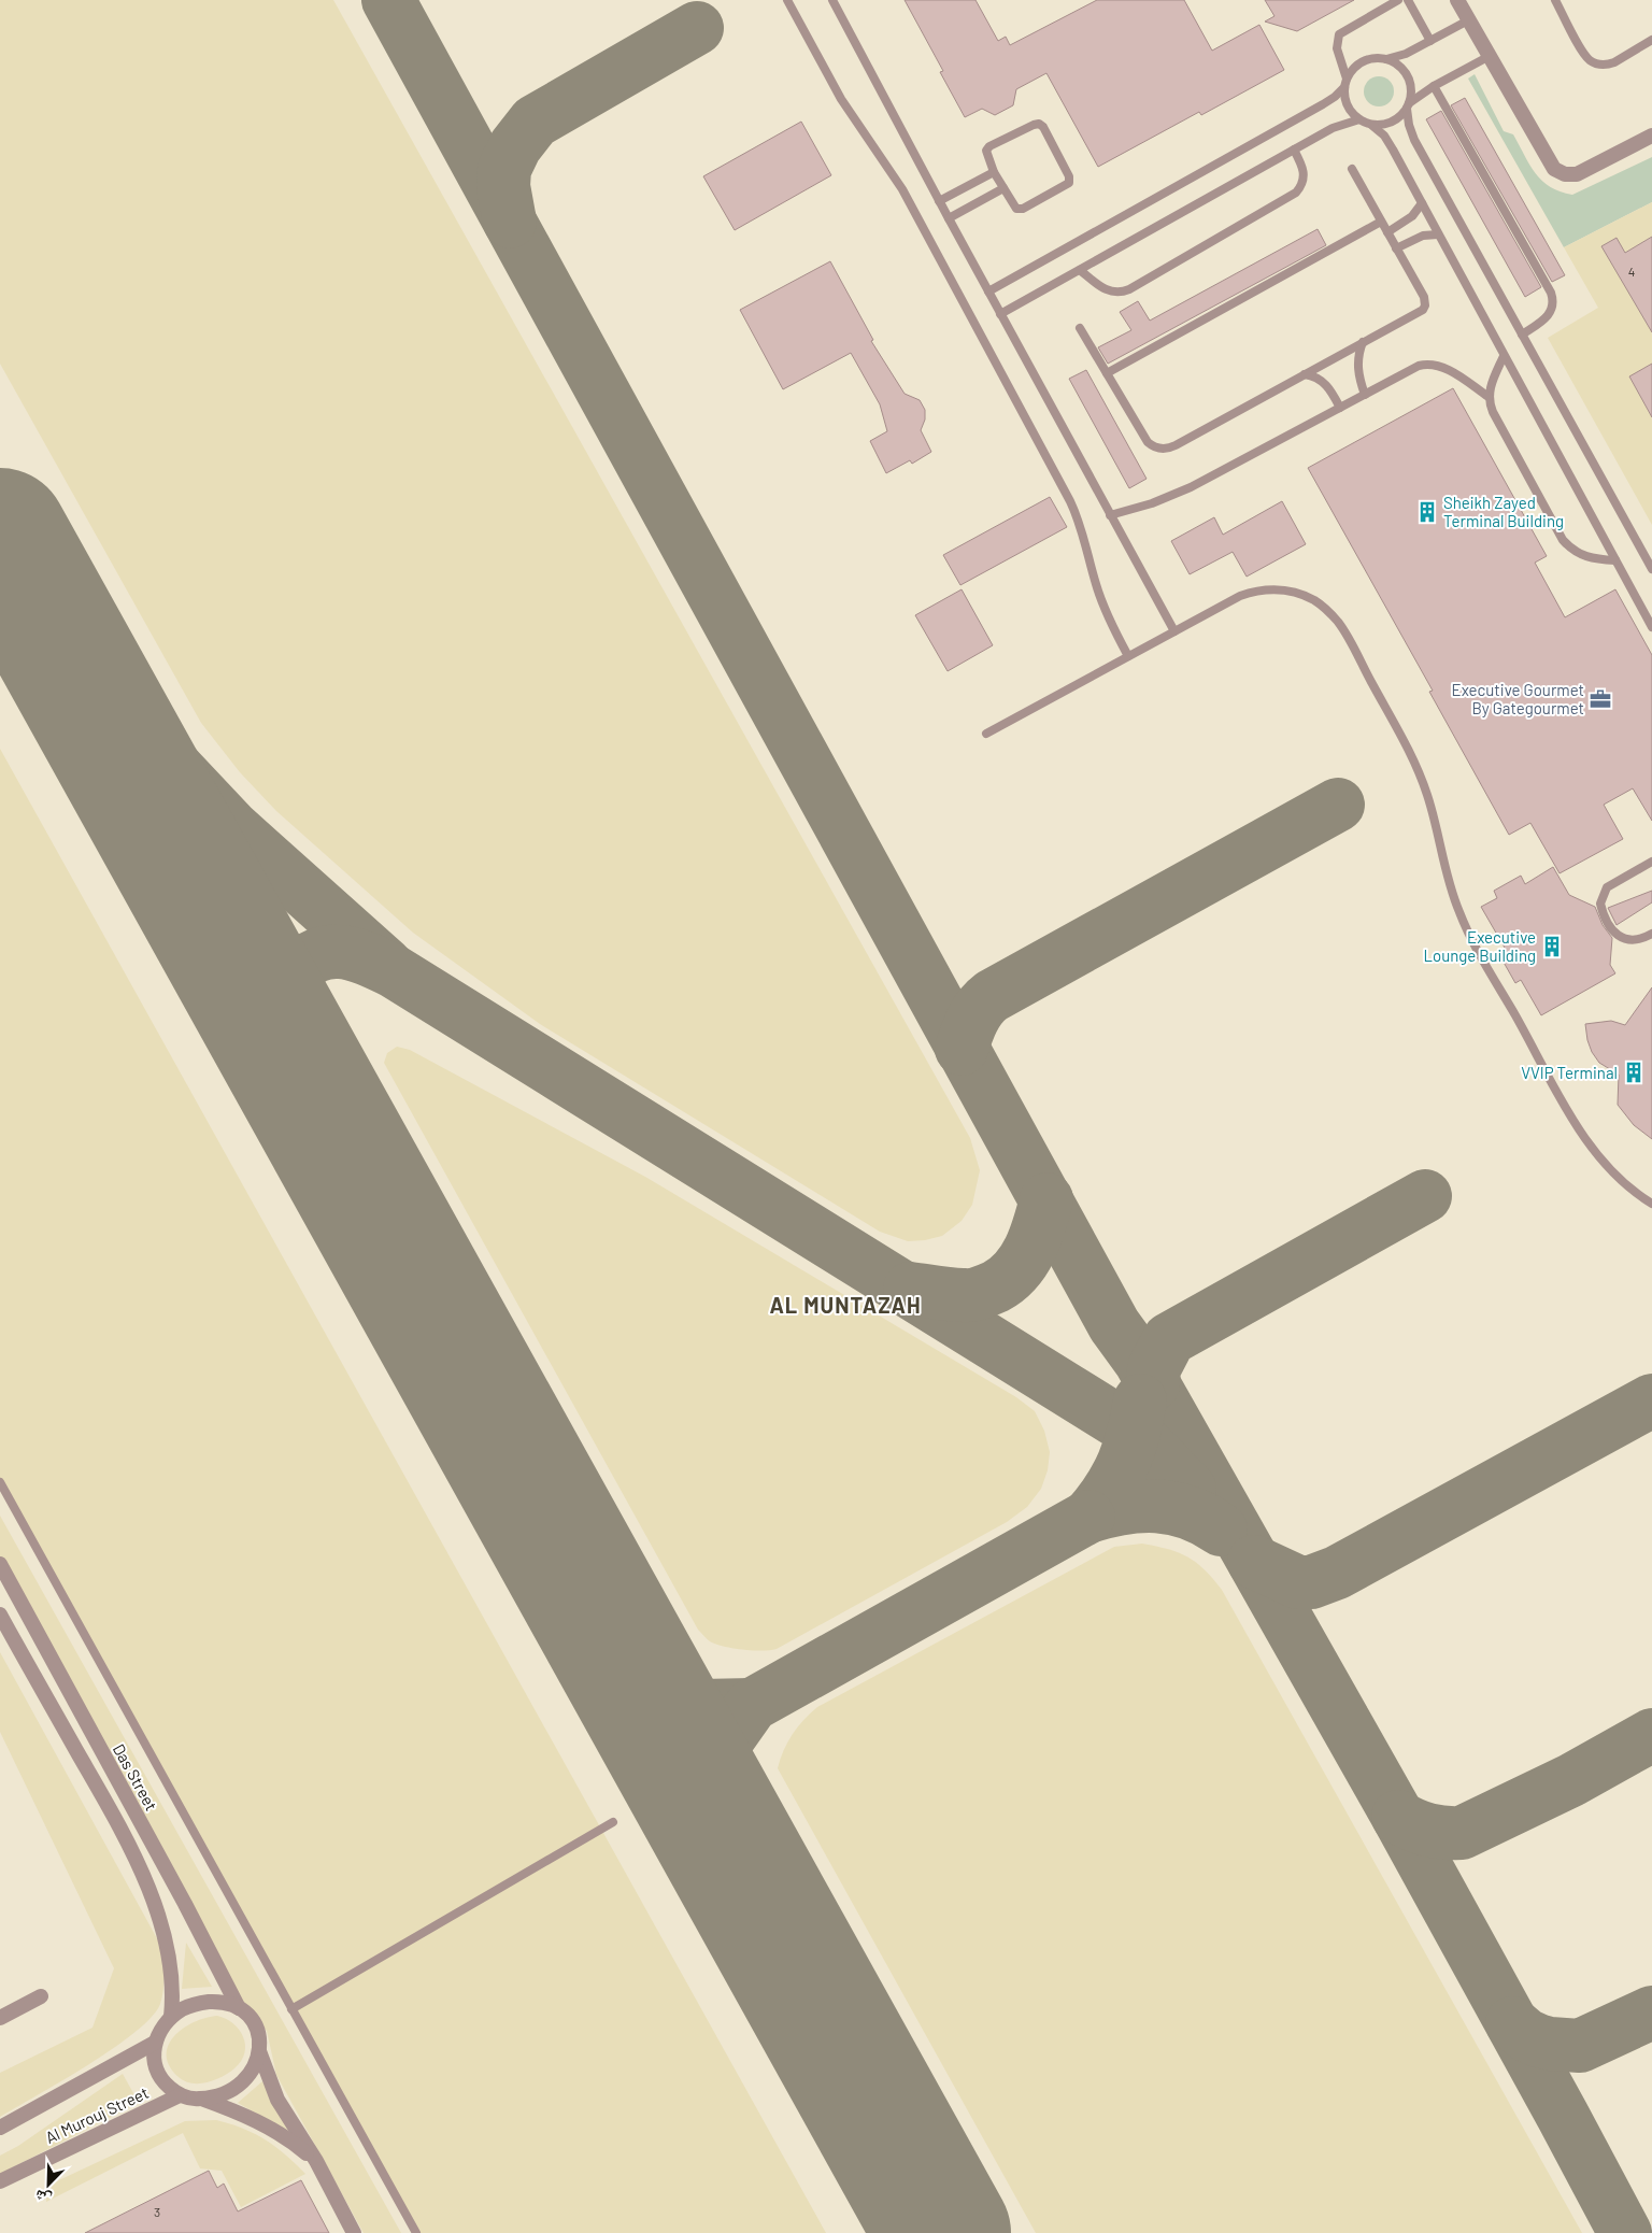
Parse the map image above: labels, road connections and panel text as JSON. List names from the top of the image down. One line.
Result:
{"streets":{"street":["Das Street","Al Murouj Street"]},"crossings":[["Das Street","Al Murouj Street"]],"districts":["AL MUNTAZAH"],"places":{"building":["Sheikh Zayed Terminal Building","Executive Lounge Building","VVIP Terminal"],"office":["Executive Gourmet By Gategourmet"]},"house_numbers":["4","3"],"north":"bottom left"}
